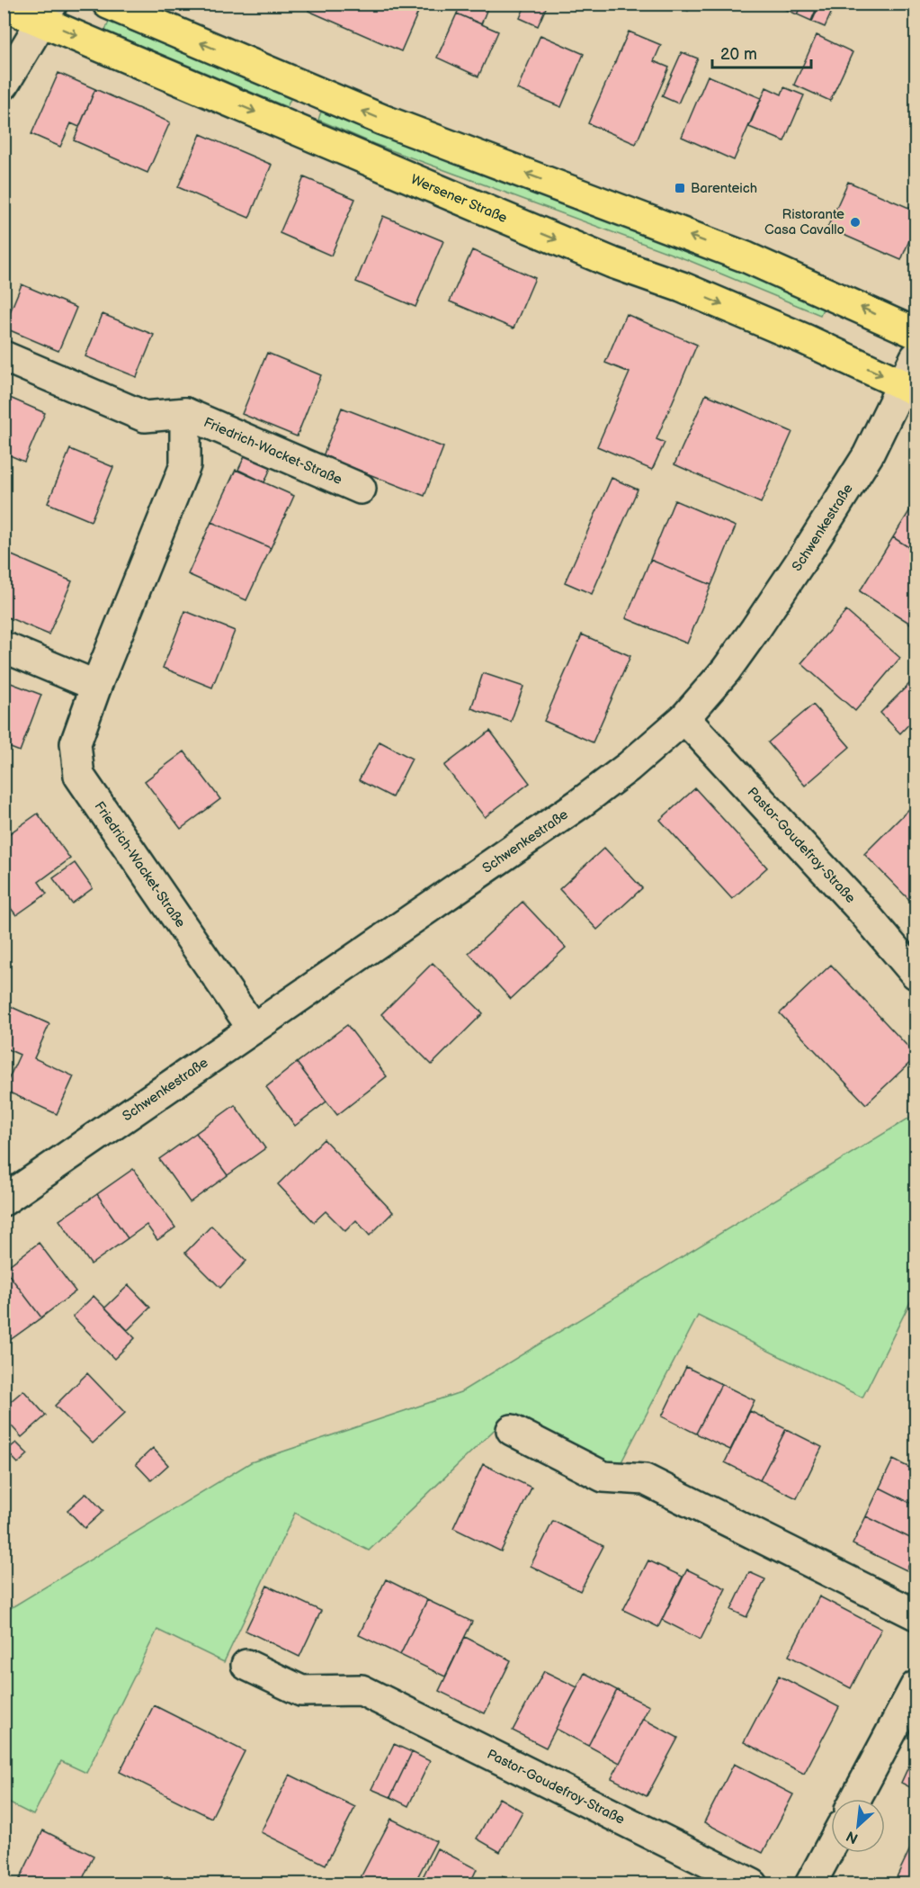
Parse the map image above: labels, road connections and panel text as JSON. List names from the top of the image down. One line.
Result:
{"streets":{"main road":["Wersener Straße"],"street":["Friedrich-Wacket-Straße","Schwenkestraße","Pastor-Goudefroy-Straße"]},"crossings":[["Wersener Straße","Schwenkestraße"],["Friedrich-Wacket-Straße","Schwenkestraße"],["Schwenkestraße","Pastor-Goudefroy-Straße"]],"places":{"transit":["Barenteich"],"other":["Ristorante Casa Cavallo"]},"scale_bar":"20 m","north":"bottom left"}
